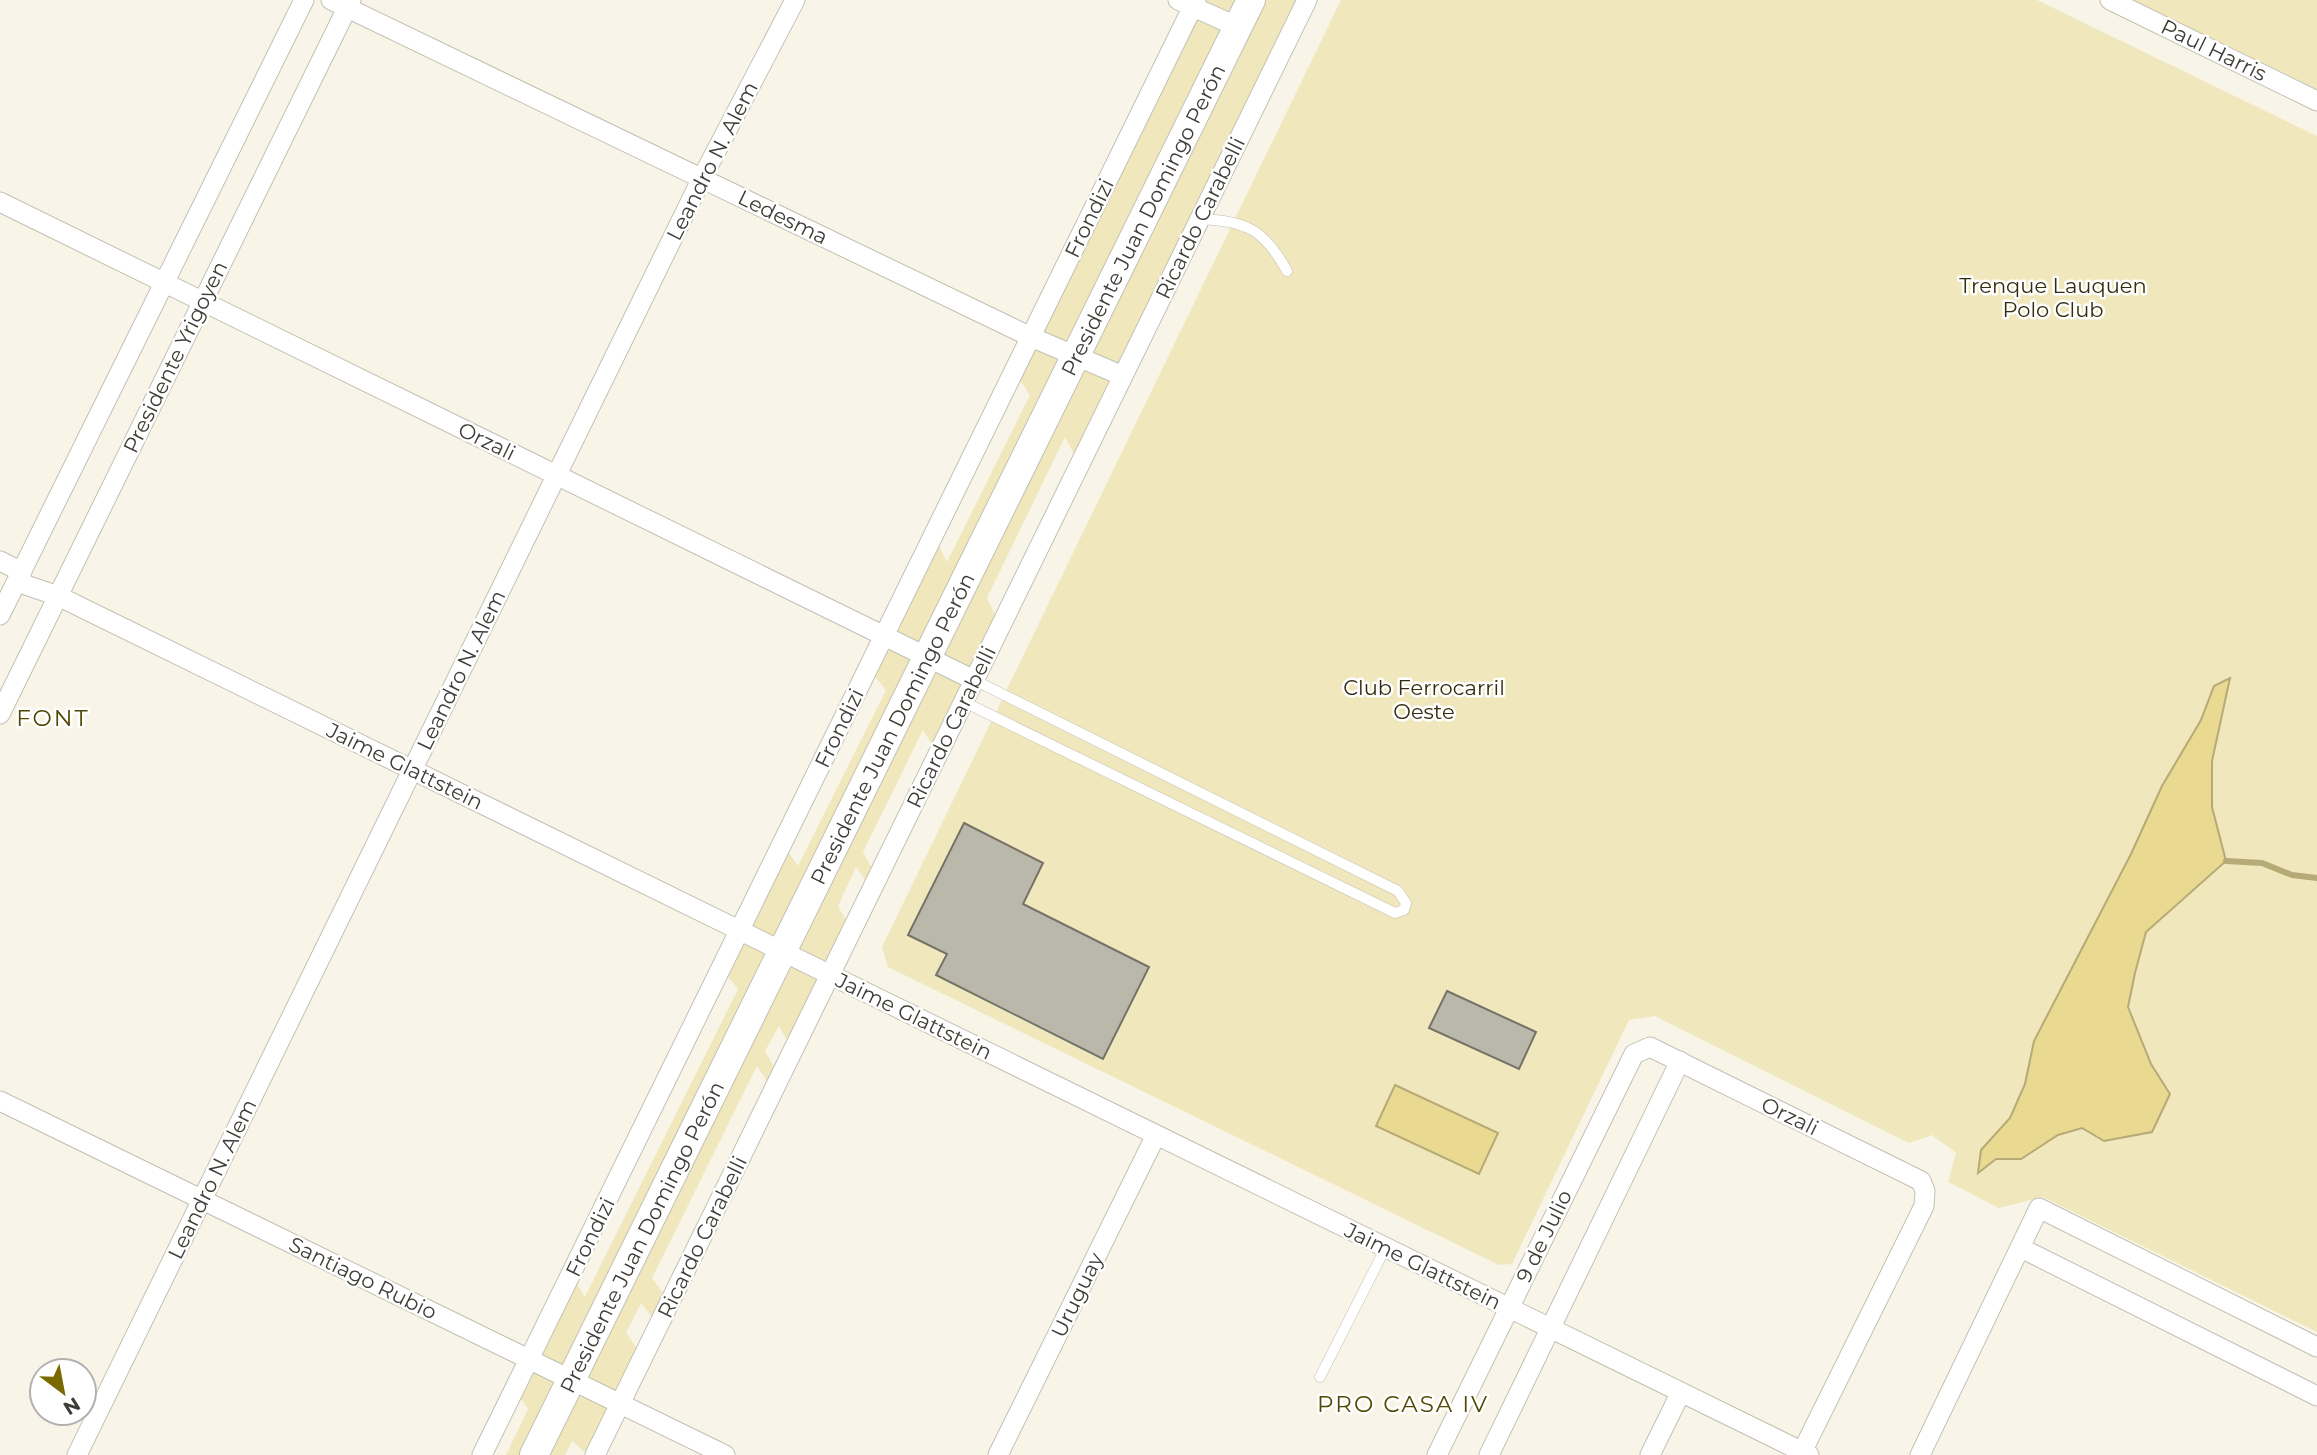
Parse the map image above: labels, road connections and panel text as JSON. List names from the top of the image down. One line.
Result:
{"streets":{"main road":["Presidente Juan Domingo Perón"],"street":["Paul Harris","Leandro N. Alem","Ledesma","Frondizi","Ricardo Carabelli","Presidente Yrigoyen","Orzali","Jaime Glattstein","9 de Julio","Santiago Rubio","Uruguay"]},"crossings":[["Leandro N. Alem","Ledesma"],["Leandro N. Alem","Orzali"],["Leandro N. Alem","Jaime Glattstein"],["Leandro N. Alem","Santiago Rubio"],["Ledesma","Frondizi"],["Ledesma","Ricardo Carabelli"],["Ledesma","Presidente Juan Domingo Perón"],["Ledesma","Presidente Yrigoyen"],["Frondizi","Orzali"],["Frondizi","Jaime Glattstein"],["Frondizi","Santiago Rubio"],["Ricardo Carabelli","Orzali"],["Ricardo Carabelli","Jaime Glattstein"],["Ricardo Carabelli","Santiago Rubio"],["Presidente Juan Domingo Perón","Orzali"],["Presidente Juan Domingo Perón","Jaime Glattstein"],["Presidente Juan Domingo Perón","Santiago Rubio"],["Presidente Yrigoyen","Orzali"],["Presidente Yrigoyen","Jaime Glattstein"],["Orzali","Jaime Glattstein"],["Orzali","9 de Julio"],["Jaime Glattstein","9 de Julio"],["Jaime Glattstein","Uruguay"]],"districts":["FONT","PRO CASA IV"],"parks":["Trenque Lauquen Polo Club","Club Ferrocarril Oeste"],"north":"bottom right"}
